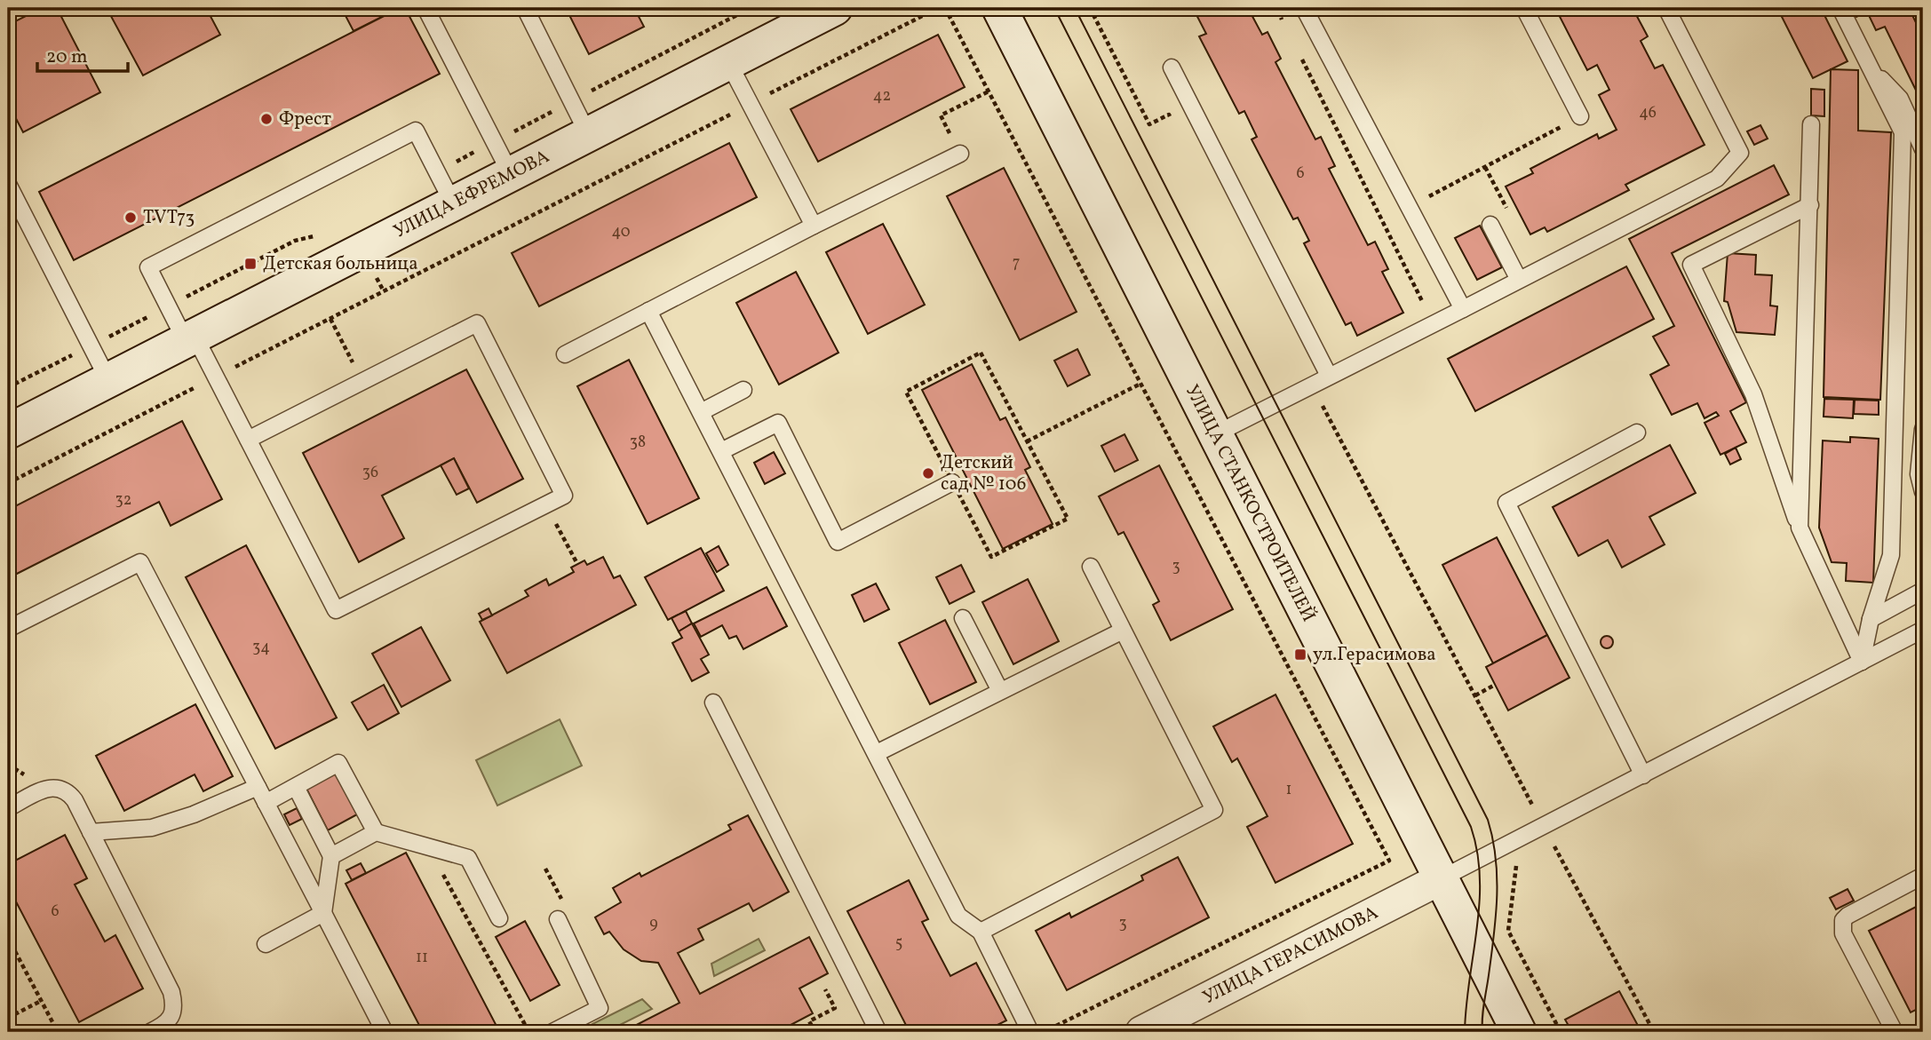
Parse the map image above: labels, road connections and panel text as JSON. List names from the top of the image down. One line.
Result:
{"streets":{"street":["УЛИЦА ЕФРЕМОВА","УЛИЦА СТАНКОСТРОИТЕЛЕЙ","УЛИЦА ГЕРАСИМОВА"]},"crossings":[["УЛИЦА СТАНКОСТРОИТЕЛЕЙ","УЛИЦА ГЕРАСИМОВА"]],"places":{"other":["Фрест","TVT73","Детский сад № 106"],"transit":["Детская больница","ул.Герасимова"]},"house_numbers":["42","46","6","40","7","38","36","32","3","34","1","6","9","3","5","11"],"scale_bar":"20 m"}
